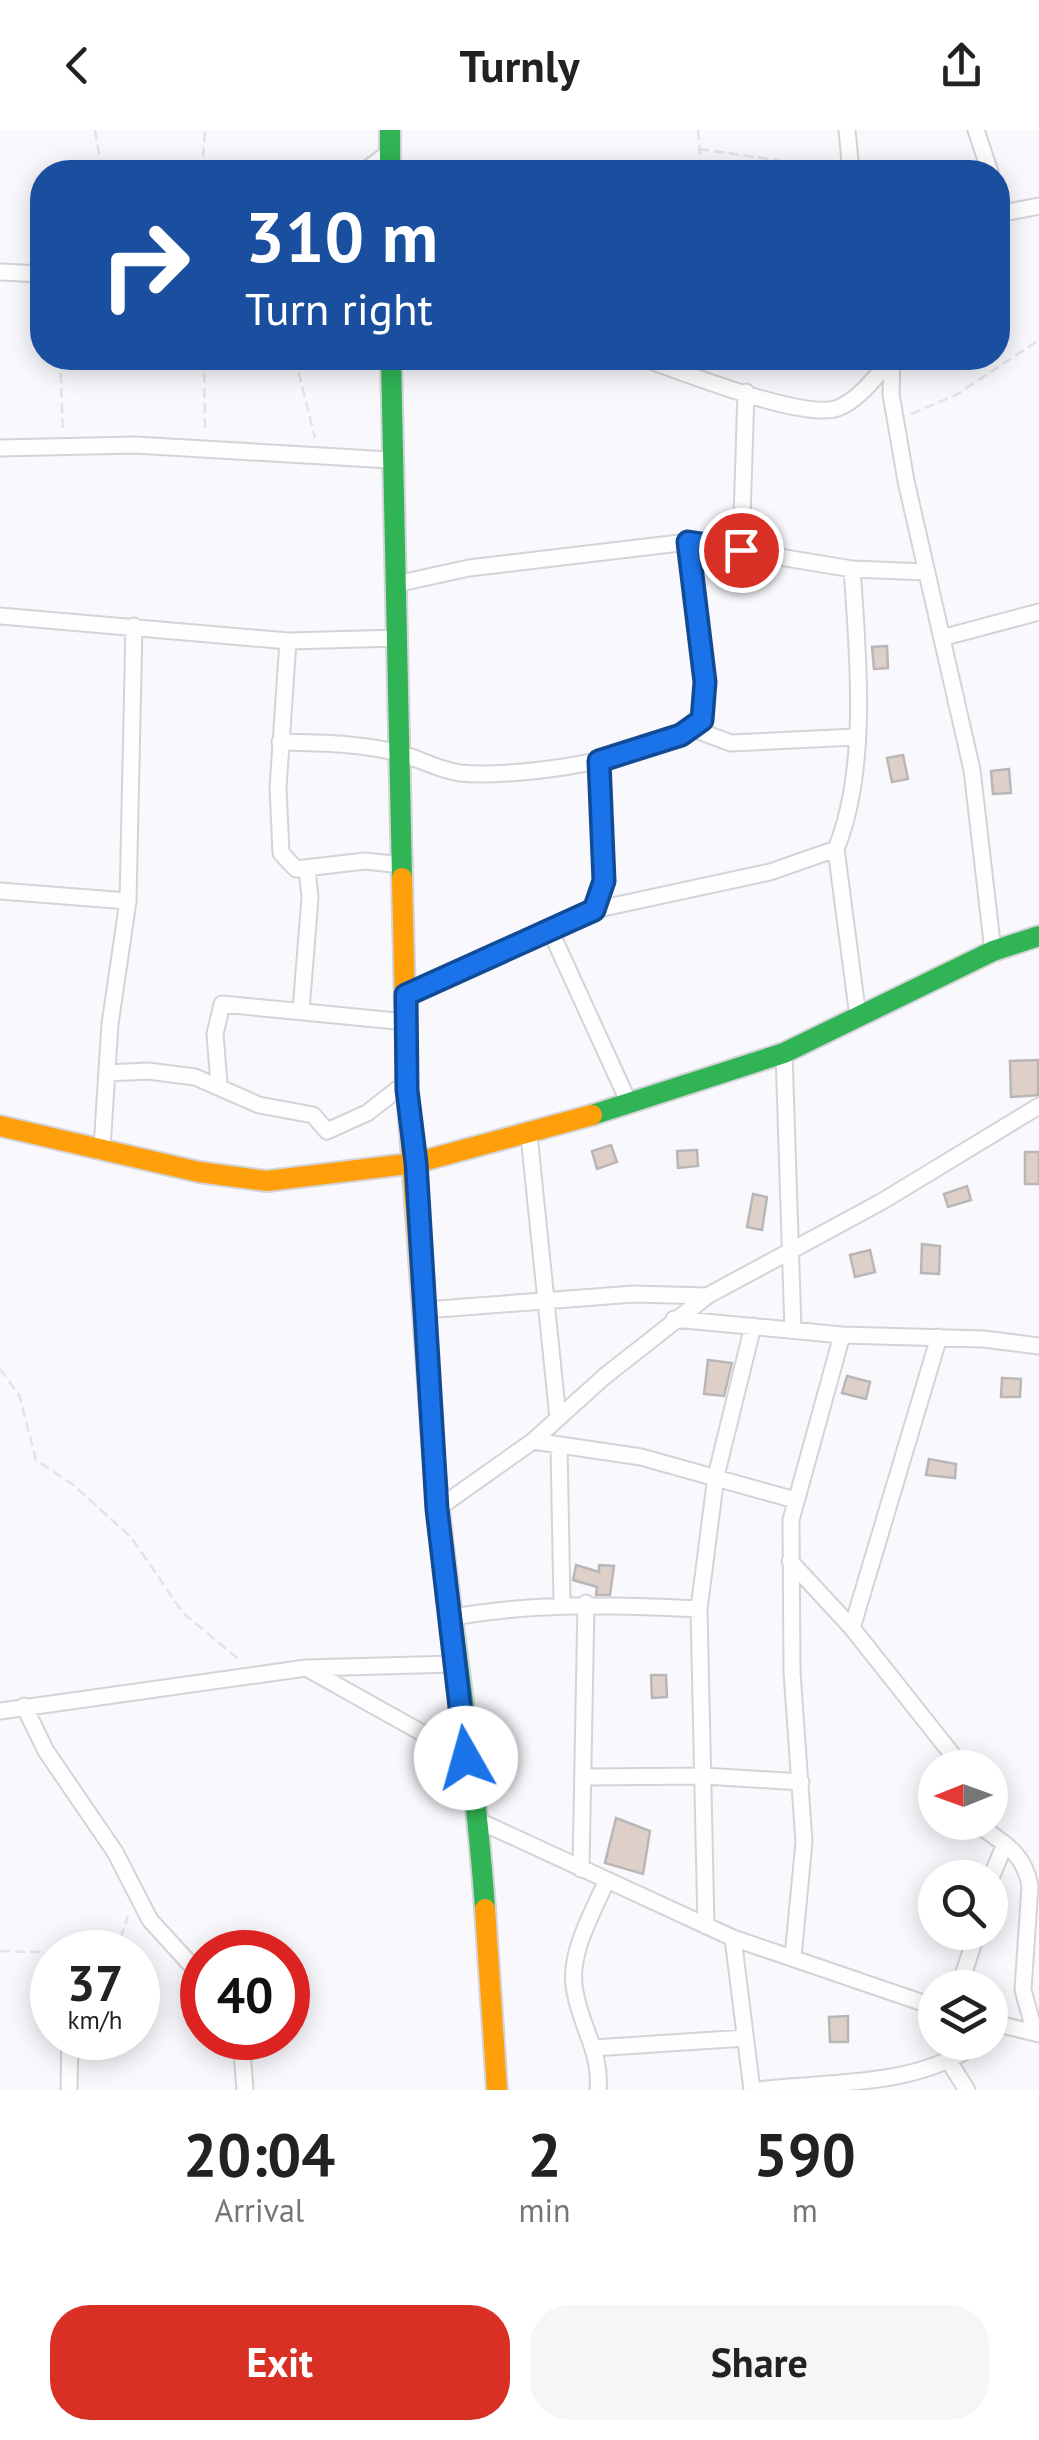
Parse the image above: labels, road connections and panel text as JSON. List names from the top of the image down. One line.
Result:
{"north":"left","page":{"header":"Turnly","turn":["310 m","Turn right"],"speed":"37 km/h","limit":"40","eta":["20:04","Arrival","2","min","590","m"],"buttons":["Exit","Share"]}}
